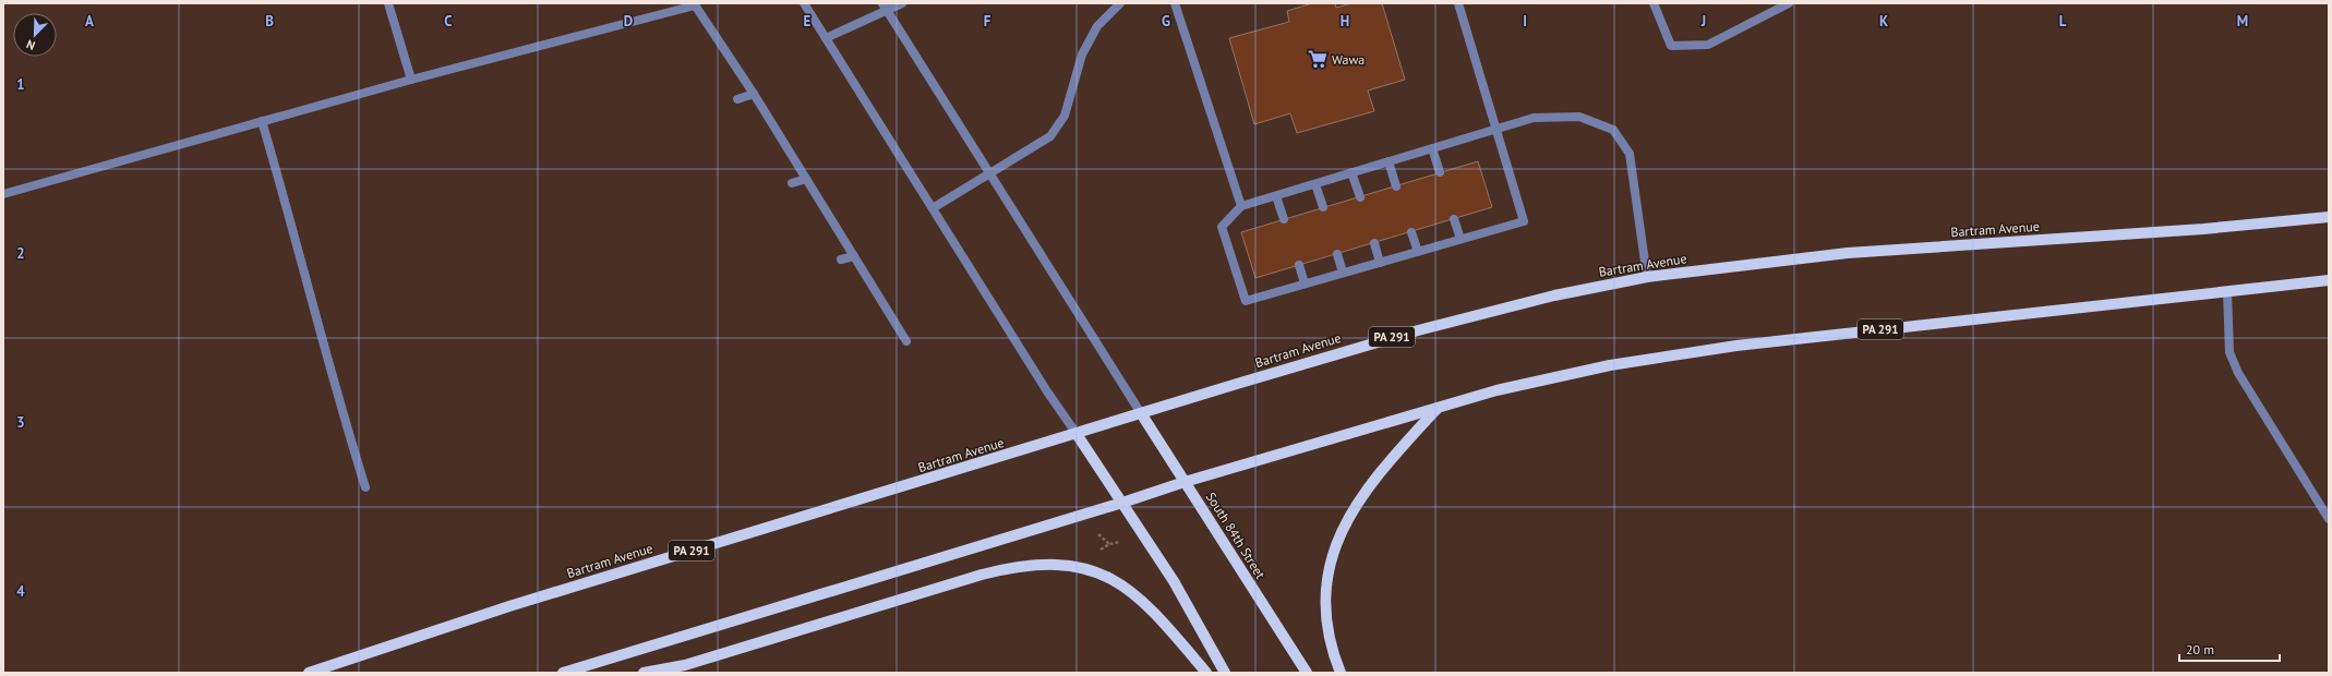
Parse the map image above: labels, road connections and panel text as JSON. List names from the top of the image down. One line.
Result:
{"streets":{"main road":["Bartram Avenue","PA 291","South 84th Street"]},"crossings":[["Bartram Avenue","South 84th Street"],["PA 291","South 84th Street"]],"places":{"supermarket":["Wawa"]},"scale_bar":"20 m","north":"bottom left","grid":{"columns":["A","B","C","D","E","F","G","H","I","J","K","L","M"],"rows":["1","2","3","4"]}}
